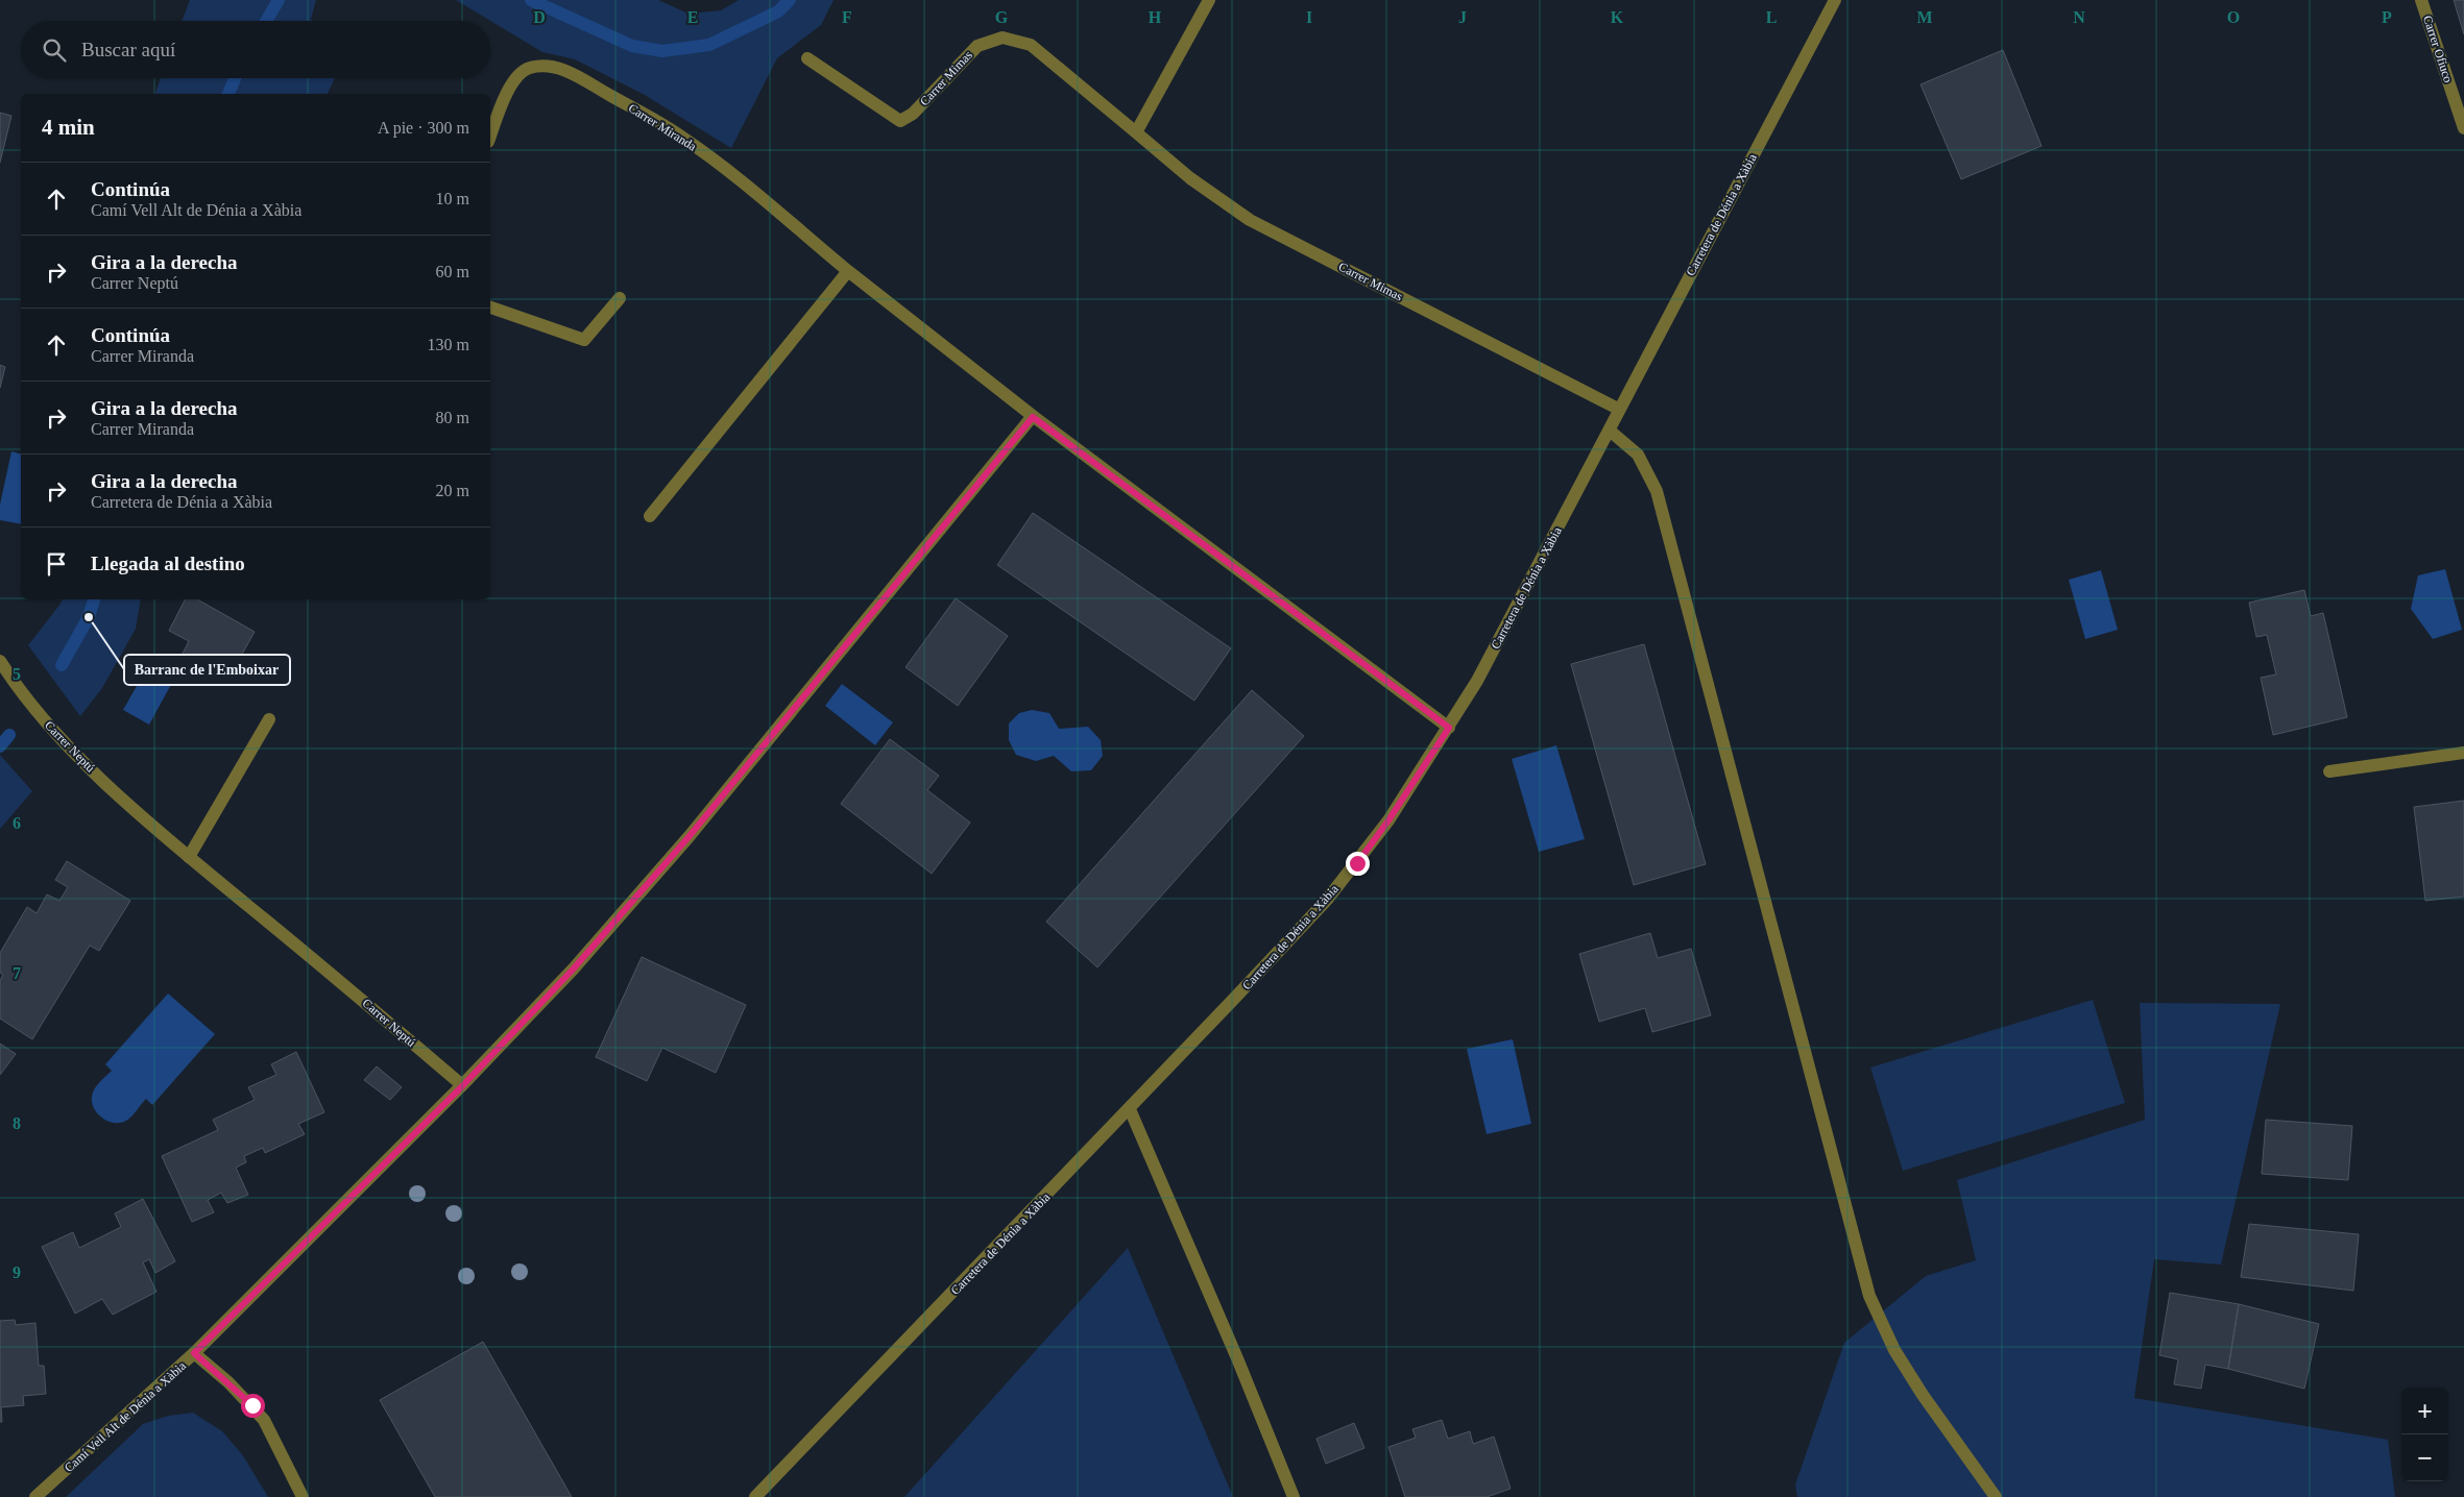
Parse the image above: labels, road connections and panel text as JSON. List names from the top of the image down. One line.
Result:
{"streets":{"street":["Carrer Ofiuco","Carrer Mimas","Carrer Miranda","Carretera de Dénia a Xàbia","Carrer Neptú","Camí Vell Alt de Dénia a Xàbia"]},"crossings":[["Carrer Mimas","Carretera de Dénia a Xàbia"],["Carrer Miranda","Carretera de Dénia a Xàbia"]],"places":["Barranc de l'Emboixar"],"page":{"search":"Buscar aquí","heading":["4 min","A pie · 300 m"],"list":[["Continúa","Camí Vell Alt de Dénia a Xàbia","10 m"],["Gira a la derecha","Carrer Neptú","60 m"],["Continúa","Carrer Miranda","130 m"],["Gira a la derecha","Carrer Miranda","80 m"],["Gira a la derecha","Carretera de Dénia a Xàbia","20 m"],"Llegada al destino"],"map_buttons":["+","−"]},"grid":{"columns":["D","E","F","G","H","I","J","K","L","M","N","O","P"],"rows":["5","6","7","8","9"]}}
